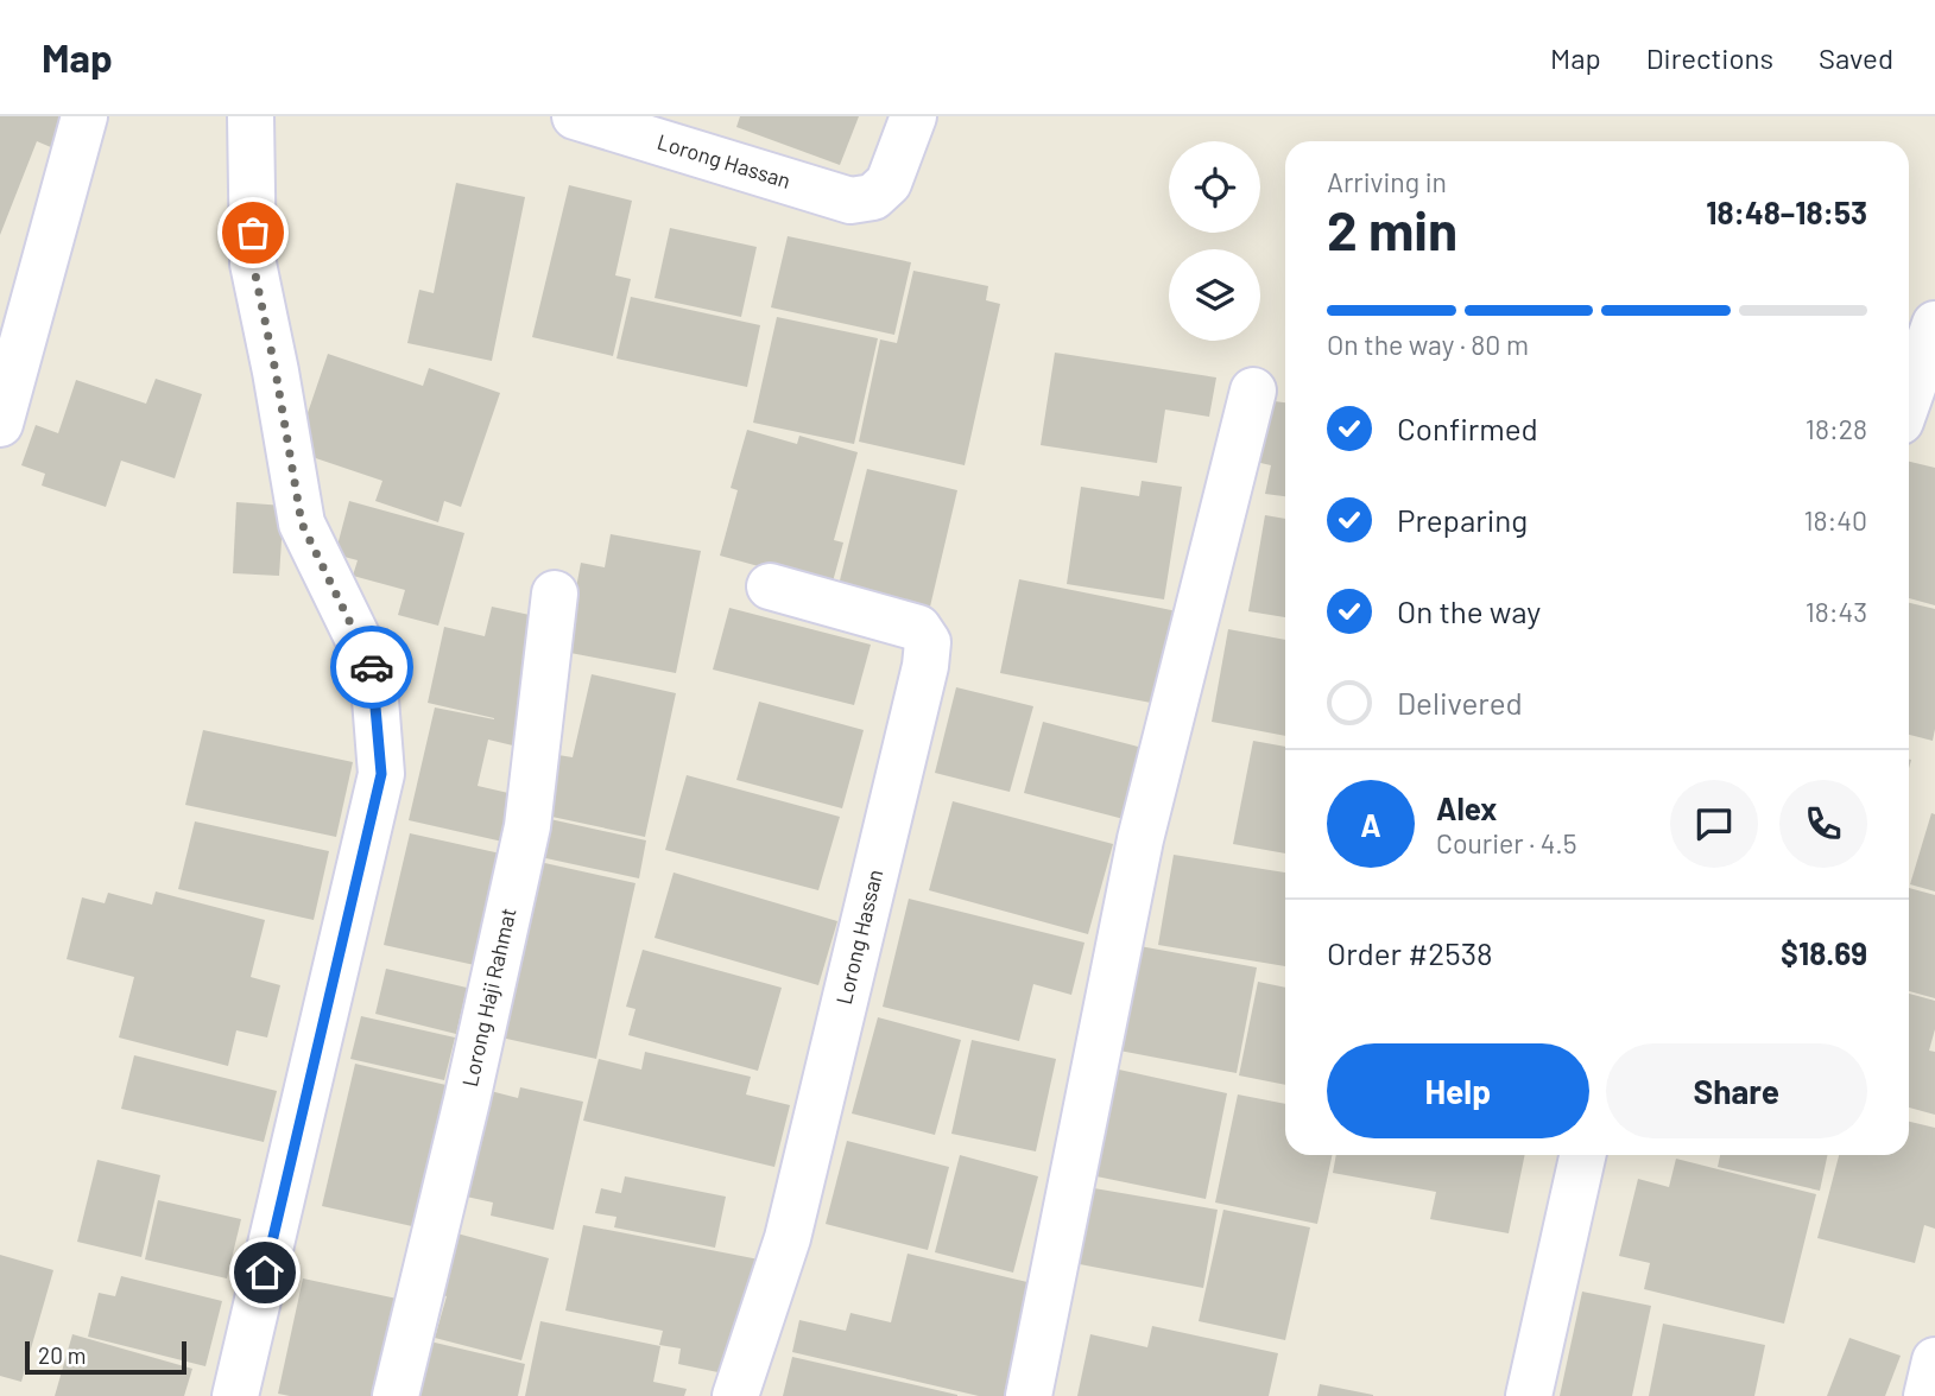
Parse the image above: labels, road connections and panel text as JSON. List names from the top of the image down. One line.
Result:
{"streets":{"street":["Lorong Hassan","Lorong Haji Rahmat"]},"scale_bar":"20 m","page":{"header":"Map","nav":["Map","Directions","Saved"],"heading":["2 min","Arriving in","18:48–18:53"],"panel":["Alex","Courier · 4.5","Order #2538","$18.69"],"bar":"On the way · 80 m","list":[["Confirmed","18:28"],["Preparing","18:40"],["On the way","18:43"],"Delivered"],"round":"A","buttons":["Help","Share"],"scale":"20 m"}}
